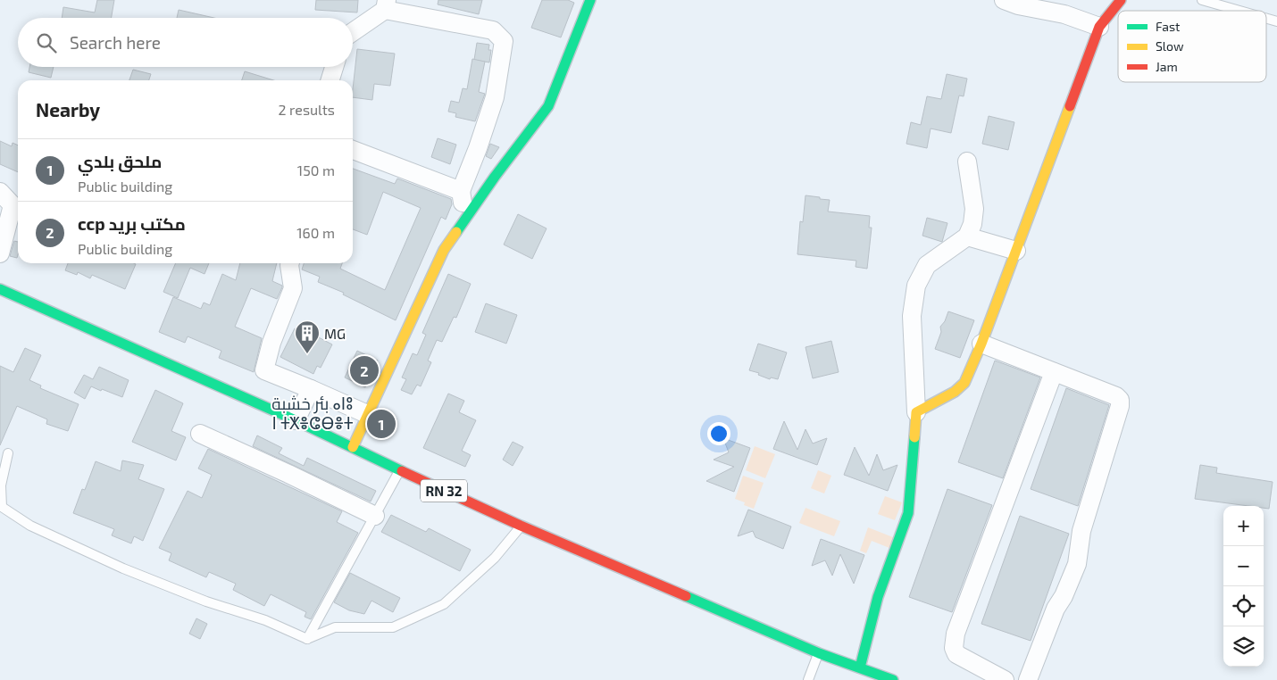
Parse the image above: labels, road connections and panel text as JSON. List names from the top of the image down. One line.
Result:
{"streets":{"street":["RN 32"]},"districts":["بئر خشبة ⴰⵏⵓ ⵏ ⵜⵅⴻⵛⴱⴻⵜ"],"places":{"building":["MG"]},"legend":["Fast","Slow","Jam"],"page":{"search":"Search here","heading":["Nearby","2 results"],"list":[{"mark":"1","name":"ملحق بلدي","note":"Public building","value":"150 m"},{"mark":"2","name":"ccp مكتب بريد","note":"Public building","value":"160 m"}],"pins":["2","1"],"map_buttons":["+","−"]}}
